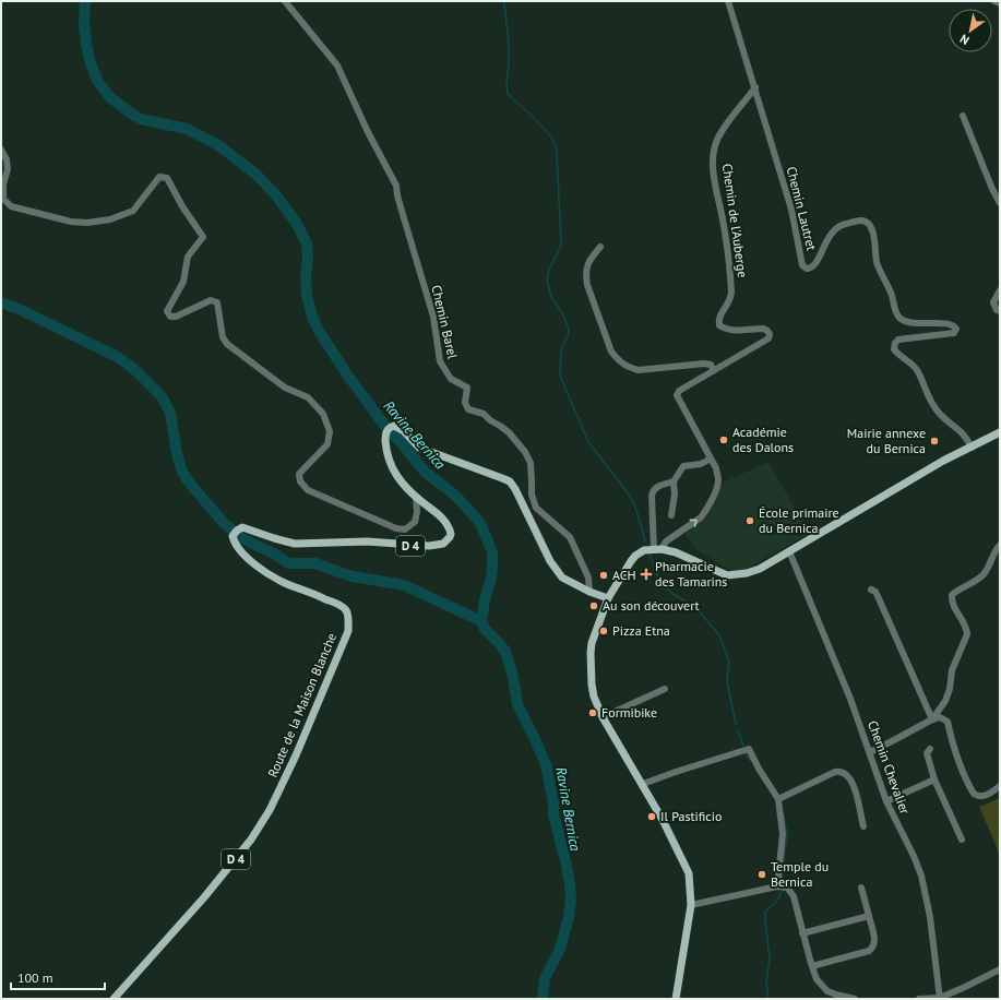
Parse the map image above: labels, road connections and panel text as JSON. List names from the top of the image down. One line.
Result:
{"streets":{"main road":["D 4","Route de la Maison Blanche"],"street":["Chemin Lautret","Chemin de l'Auberge","Chemin Barel","Chemin Chevalier"]},"crossings":[["Chemin Lautret","Chemin de l'Auberge"],["Chemin Barel","Route de la Maison Blanche"]],"water":["Ravine Bernica"],"places":{"other":["Académie des Dalons","Mairie annexe du Bernica","École primaire du Bernica","ACH","Au son découvert","Pizza Etna","Formibike","Il Pastificio","Temple du Bernica"],"health":["Pharmacie des Tamarins"]},"scale_bar":"100 m","north":"bottom left"}
